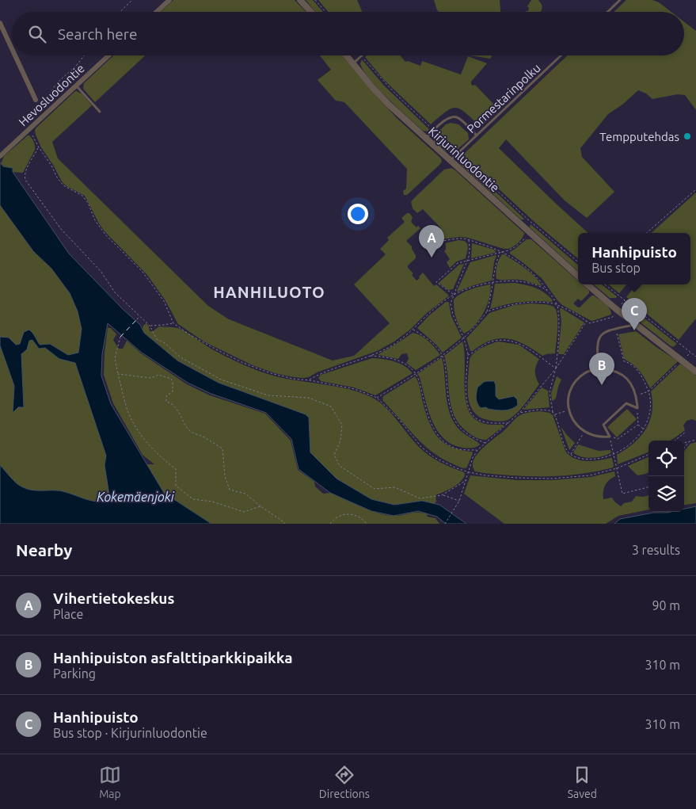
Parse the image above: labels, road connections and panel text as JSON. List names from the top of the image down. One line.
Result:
{"streets":{"street":["Hevosluodontie","Kirjurinluodontie"],"lane":["Pormestarinpolku"]},"crossings":[["Pormestarinpolku","Kirjurinluodontie"]],"districts":["HANHILUOTO"],"water":["Kokemäenjoki"],"places":["Tempputehdas"],"page":{"search":"Search here","pins":["A","C","B"],"popup":["Hanhipuisto","Bus stop"],"heading":["Nearby","3 results"],"list":[{"mark":"A","name":"Vihertietokeskus","note":"Place","value":"90 m"},{"mark":"B","name":"Hanhipuiston asfalttiparkkipaikka","note":"Parking","value":"310 m"},{"mark":"C","name":"Hanhipuisto","note":"Bus stop · Kirjurinluodontie","value":"310 m"}],"nav":["Map","Directions","Saved"]}}
